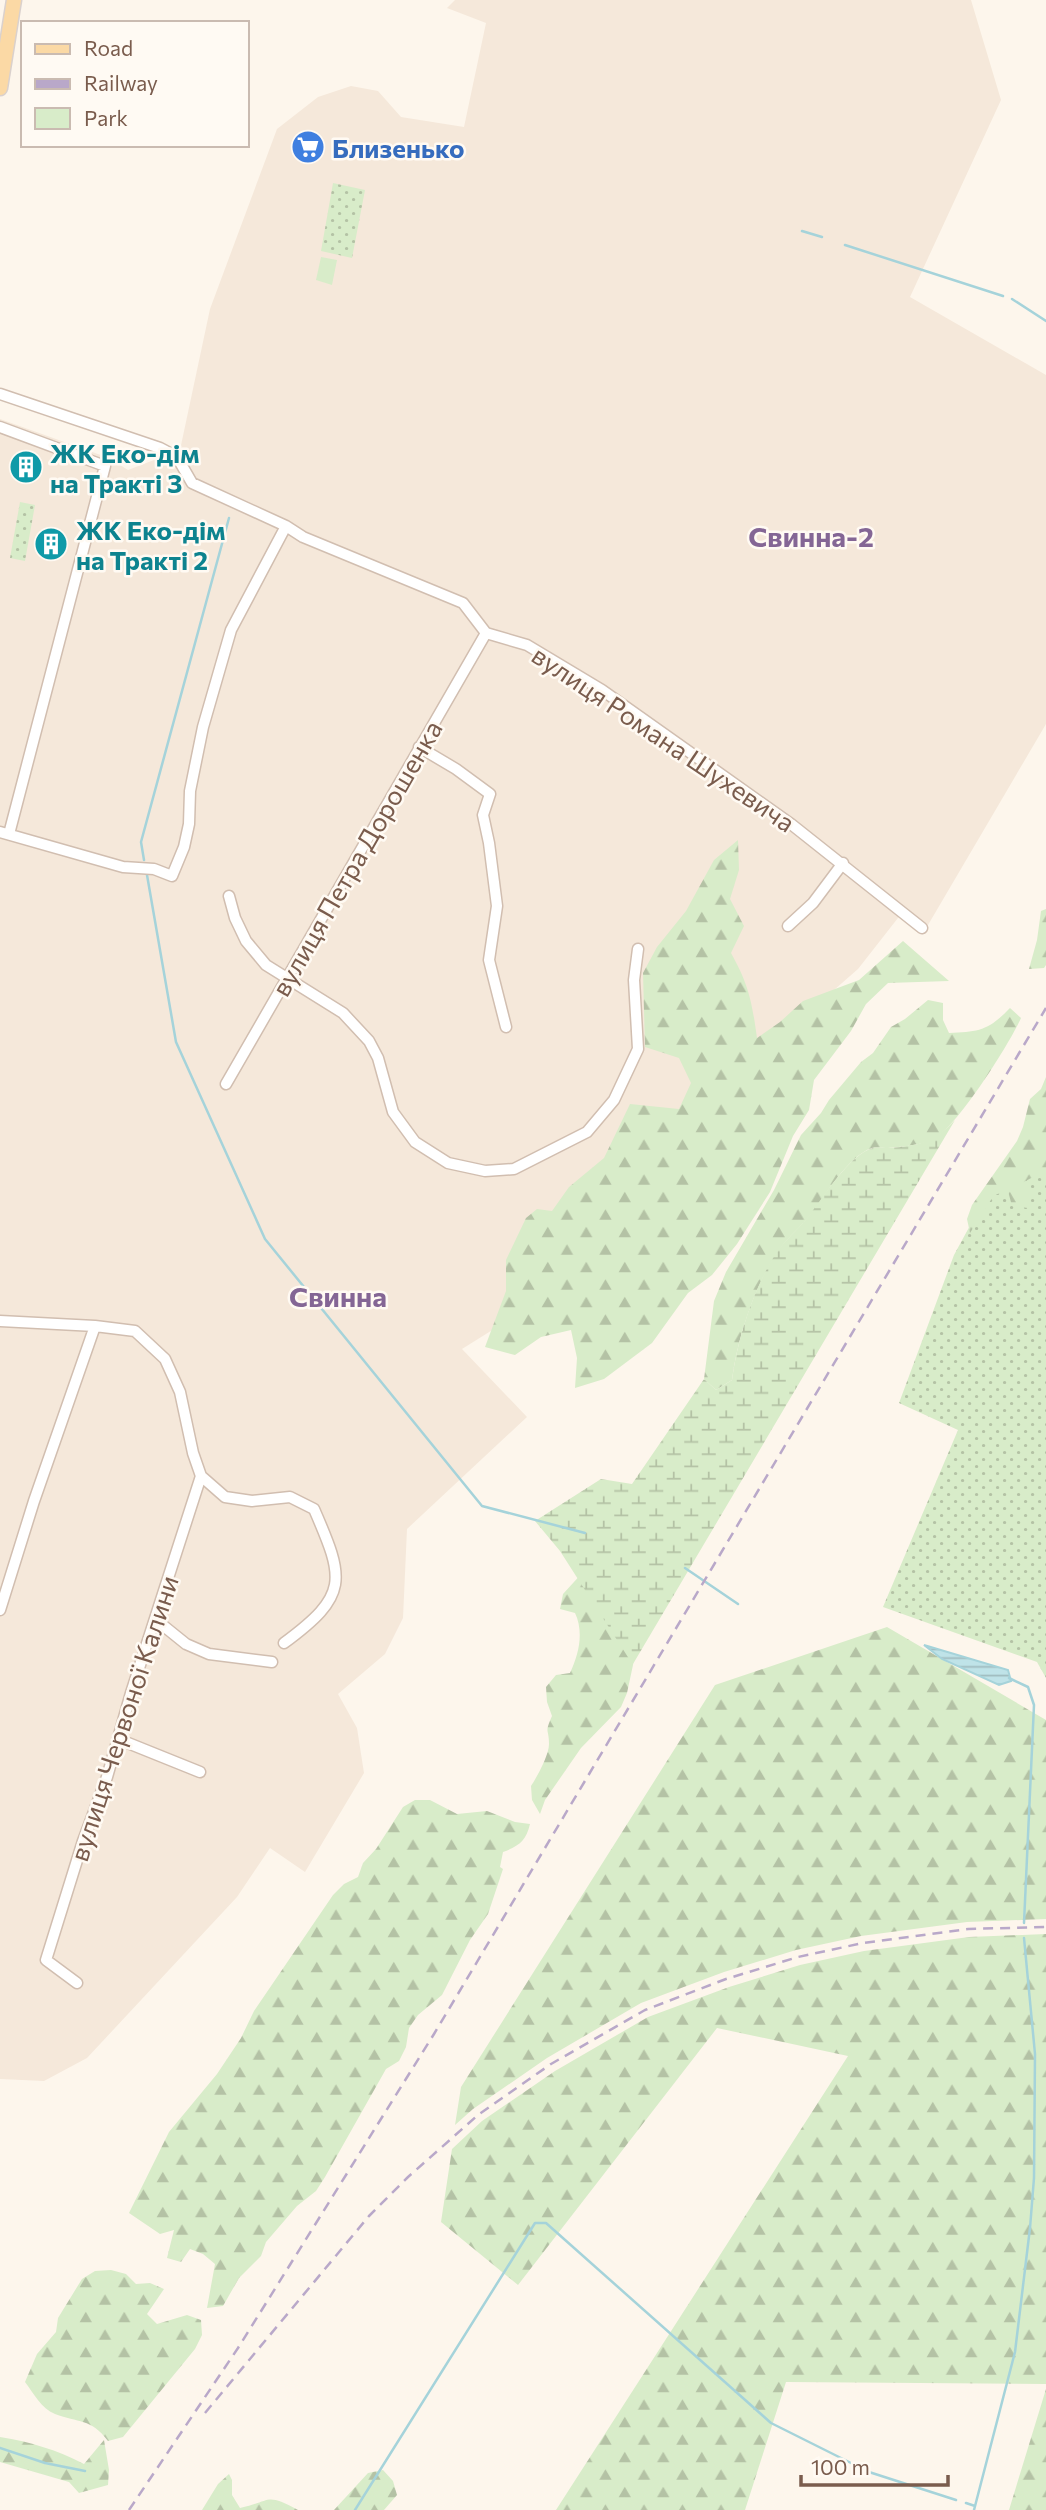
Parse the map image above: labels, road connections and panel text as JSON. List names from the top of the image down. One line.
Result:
{"streets":{"street":["вулиця Романа Шухевича","вулиця Петра Дорошенка","вулиця Червоної Калини"]},"crossings":[["вулиця Романа Шухевича","вулиця Петра Дорошенка"]],"districts":["Свинна-2","Свинна"],"places":{"supermarket":["Близенько"],"building":["ЖК Еко-дім на Тракті 3","ЖК Еко-дім на Тракті 2"]},"legend":["Road","Railway","Park"],"scale_bar":"100 m"}
